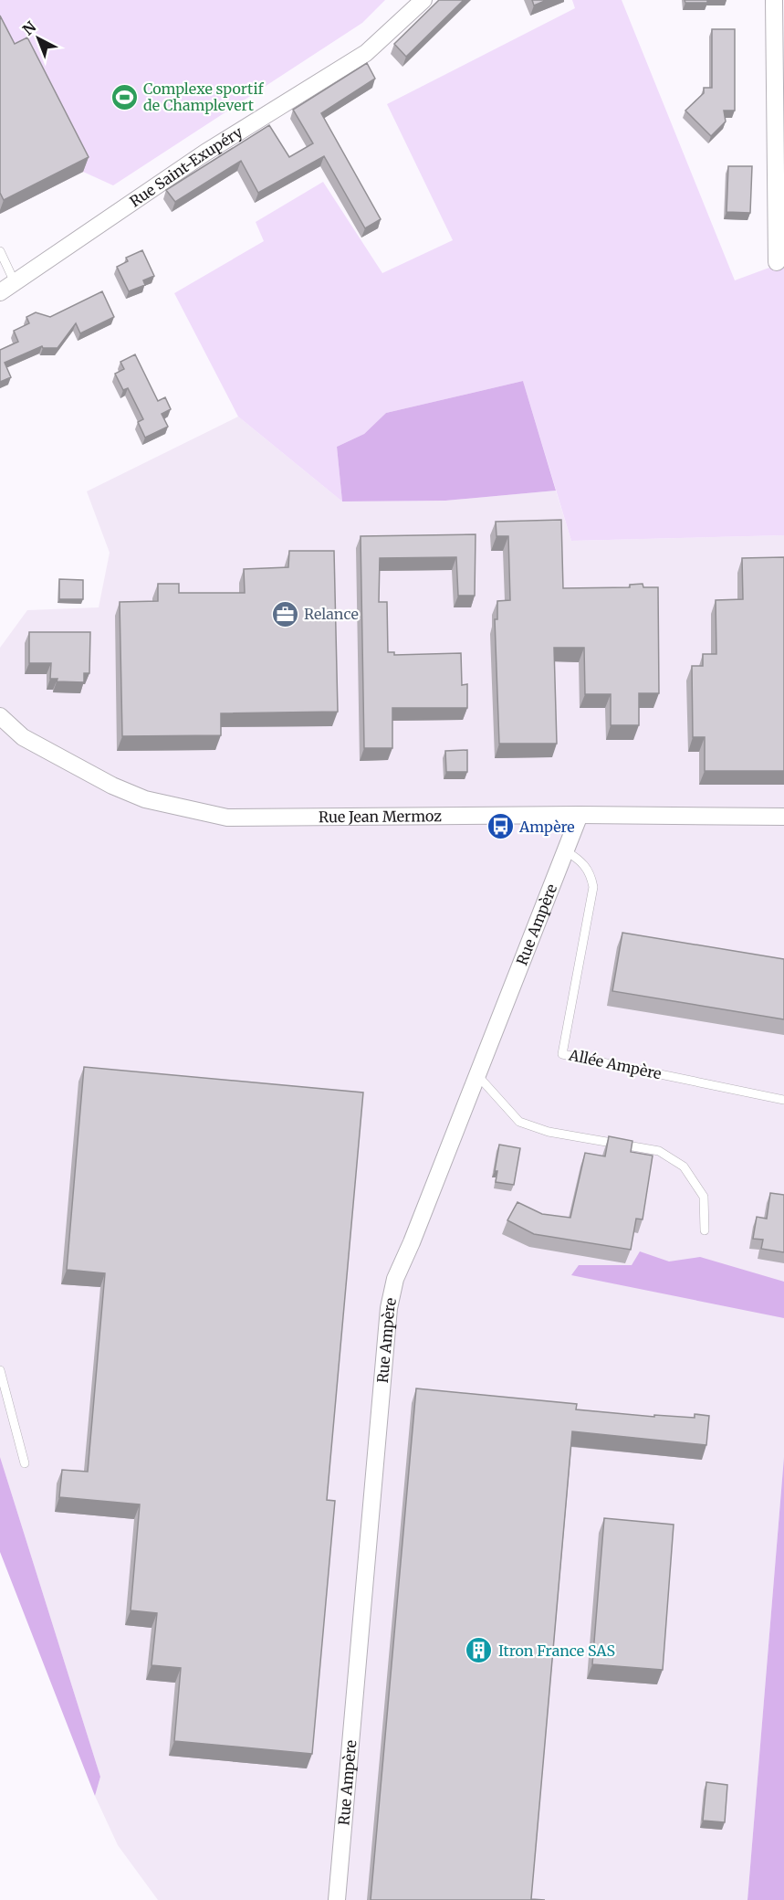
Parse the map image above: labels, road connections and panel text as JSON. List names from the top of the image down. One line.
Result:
{"streets":{"street":["Rue Saint-Exupéry","Rue Jean Mermoz","Rue Ampère"],"lane":["Allée Ampère"]},"crossings":[["Rue Jean Mermoz","Rue Ampère"],["Rue Ampère","Allée Ampère"]],"places":{"sports":["Complexe sportif de Champlevert"],"office":["Relance"],"bus stop":["Ampère"],"building":["Itron France SAS"]},"north":"top left"}
